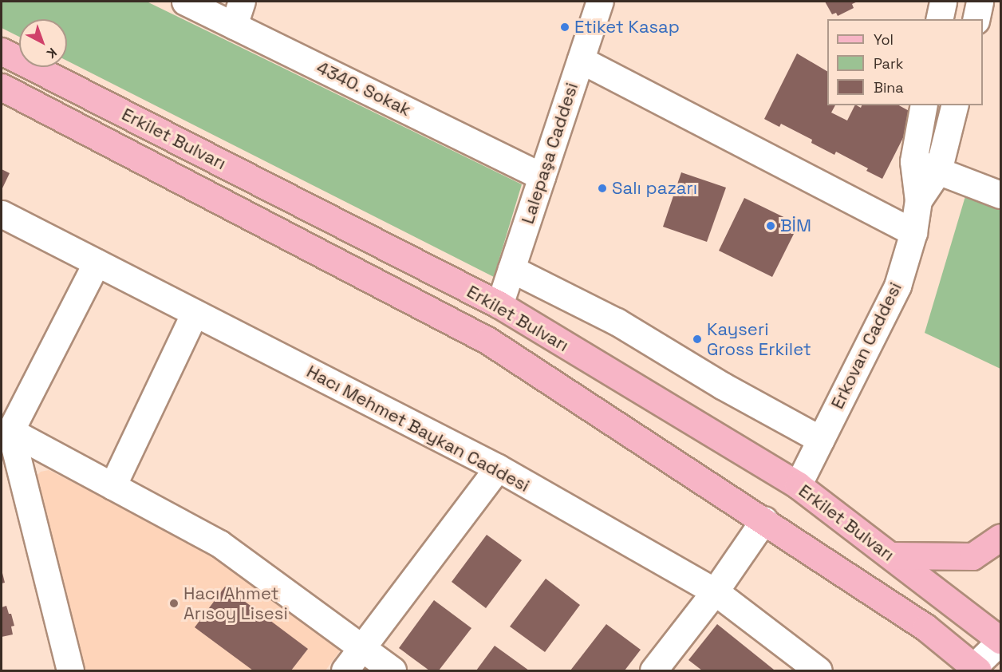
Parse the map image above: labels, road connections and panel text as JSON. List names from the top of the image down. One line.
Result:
{"streets":{"main road":["Erkilet Bulvarı"],"street":["4340. Sokak","Lalepaşa Caddesi","Erkovan Caddesi","Hacı Mehmet Baykan Caddesi"]},"crossings":[["4340. Sokak","Lalepaşa Caddesi"],["Erkilet Bulvarı","Lalepaşa Caddesi"],["Erkilet Bulvarı","Erkovan Caddesi"]],"places":["Etiket Kasap","Salı pazarı","BİM","Kayseri Gross Erkilet","Hacı Ahmet Arısoy Lisesi"],"legend":["Yol","Park","Bina"],"north":"bottom right"}
